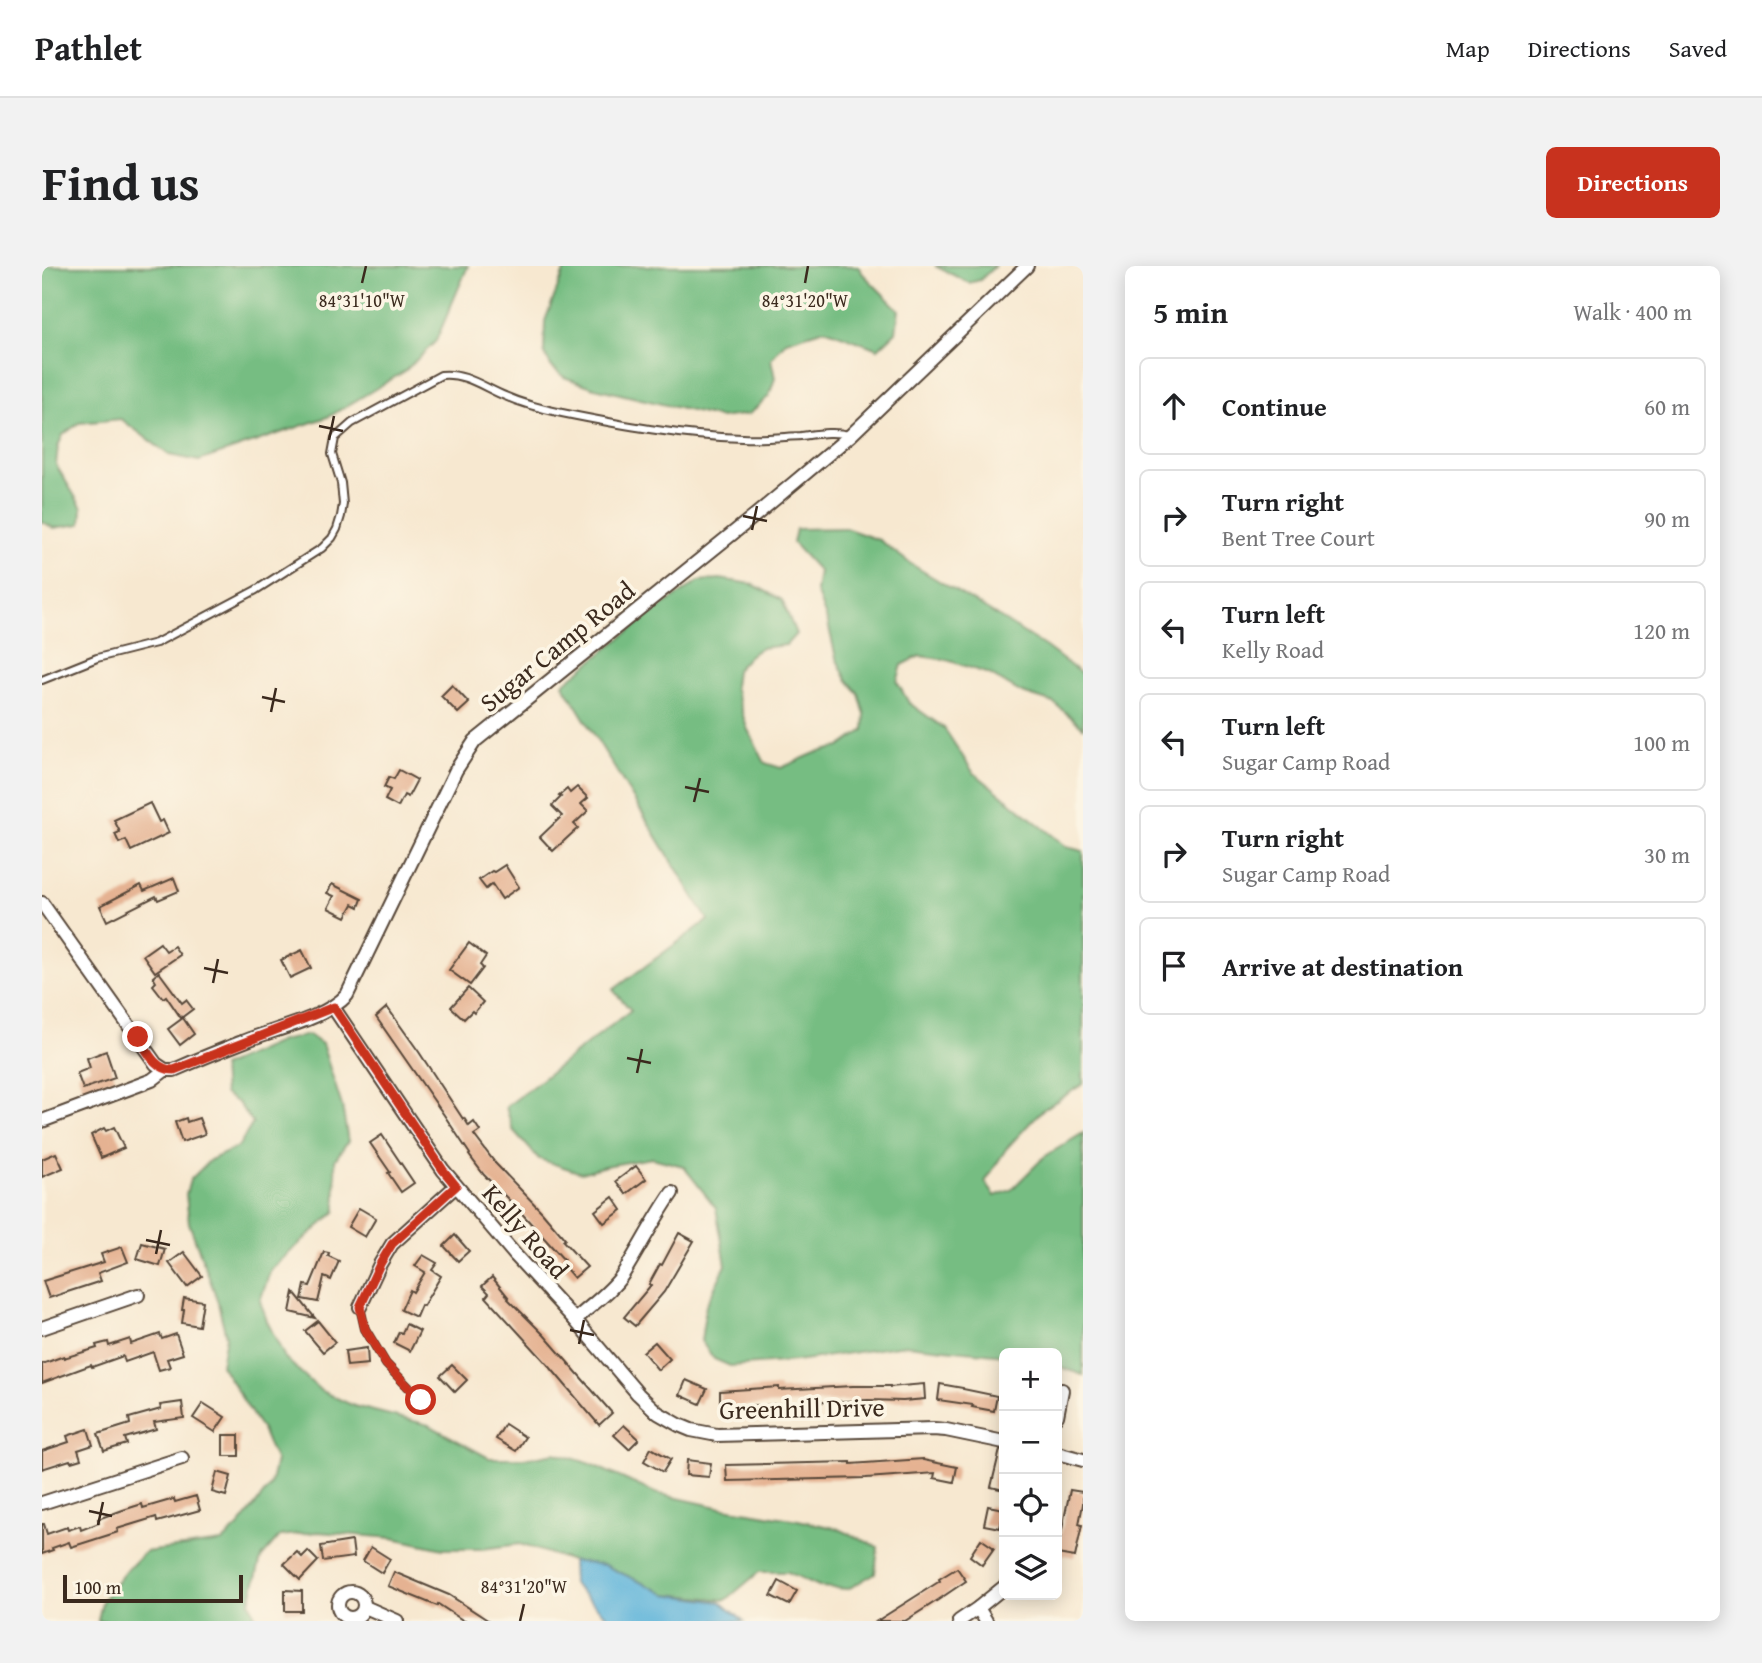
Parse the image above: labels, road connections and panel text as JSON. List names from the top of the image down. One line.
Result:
{"streets":{"street":["Sugar Camp Road","Kelly Road","Greenhill Drive"]},"crossings":[["Sugar Camp Road","Kelly Road"],["Kelly Road","Greenhill Drive"]],"scale_bar":"100 m","page":{"header":"Pathlet","nav":["Map","Directions","Saved"],"title":"Find us","buttons":"Directions","heading":["5 min","Walk · 400 m"],"list":[["Continue","60 m"],["Turn right","Bent Tree Court","90 m"],["Turn left","Kelly Road","120 m"],["Turn left","Sugar Camp Road","100 m"],["Turn right","Sugar Camp Road","30 m"],"Arrive at destination"],"map_buttons":["+","−"],"scale":"100 m"},"coordinates":["84°31'10\"W","84°31'20\"W"]}
